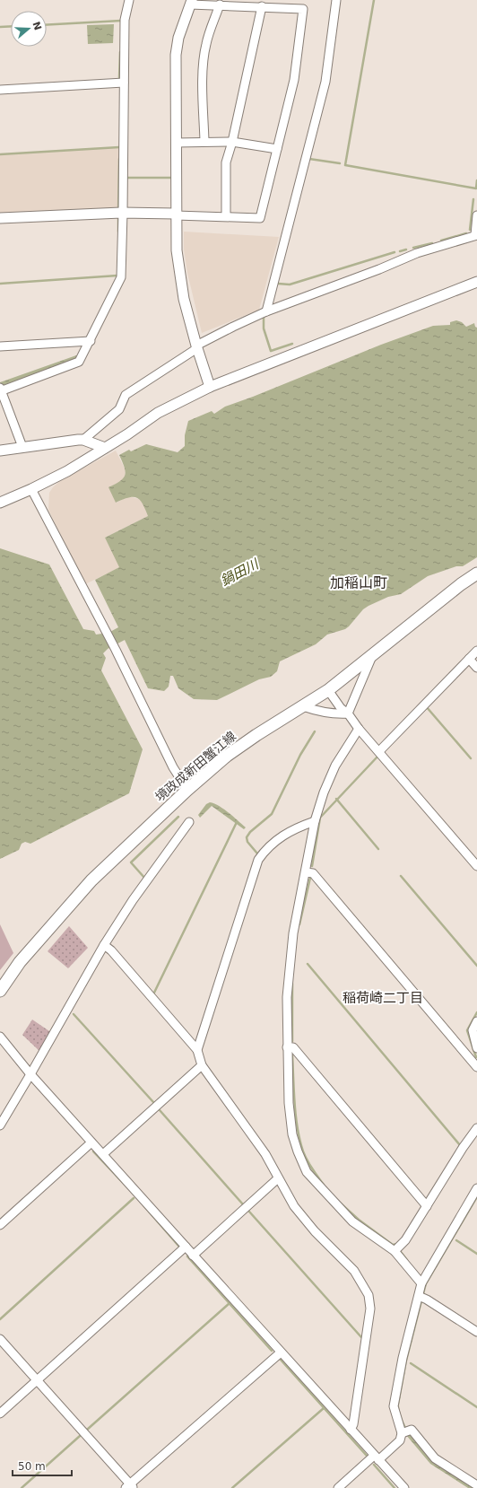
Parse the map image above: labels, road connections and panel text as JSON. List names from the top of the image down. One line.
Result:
{"streets":{"main road":["境政成新田蟹江線"]},"districts":["加稲山町","稲荷崎二丁目"],"water":["鍋田川"],"scale_bar":"50 m","north":"right"}
